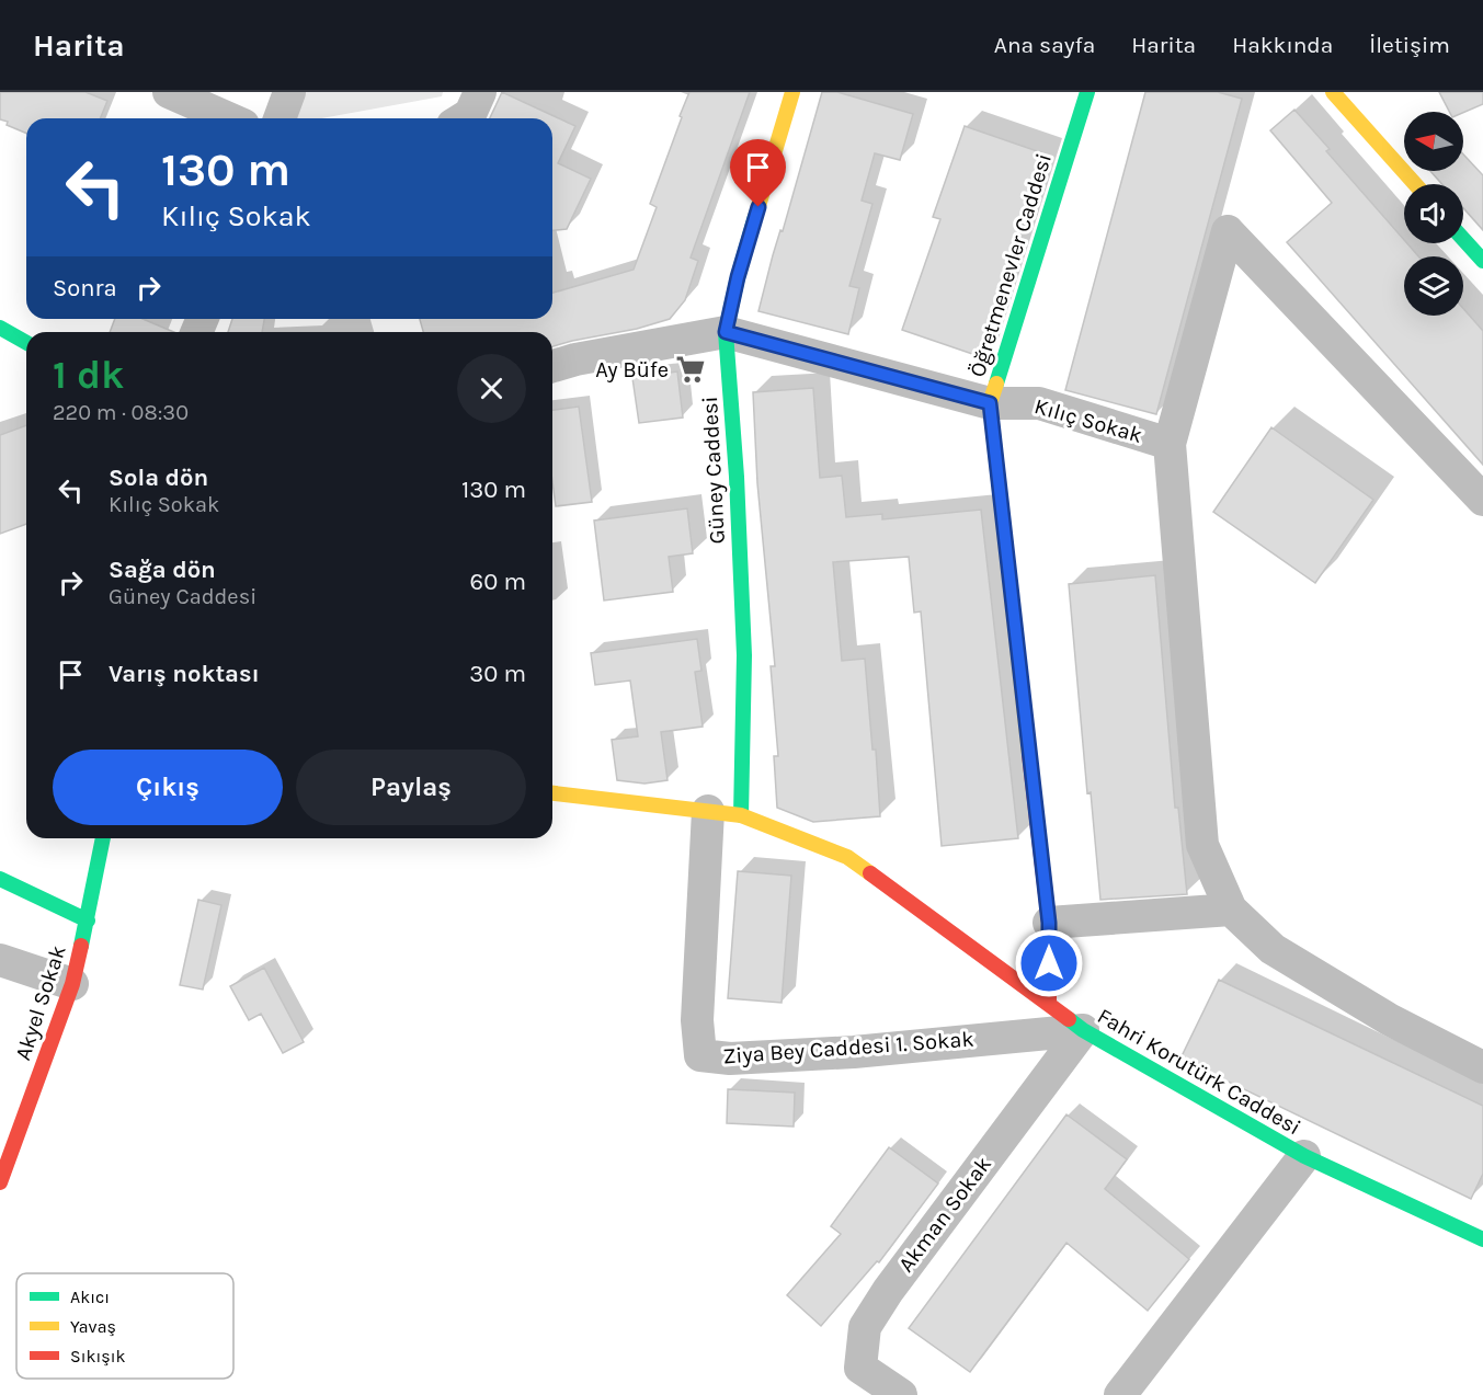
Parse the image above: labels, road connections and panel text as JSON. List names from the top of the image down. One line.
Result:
{"streets":{"street":["Öğretmenevler Caddesi","Kılıç Sokak","Güney Caddesi","Akyel Sokak","Ziya Bey Caddesi 1. Sokak","Fahri Korutürk Caddesi","Akman Sokak"]},"crossings":[["Öğretmenevler Caddesi","Kılıç Sokak"],["Öğretmenevler Caddesi","Fahri Korutürk Caddesi"],["Kılıç Sokak","Güney Caddesi"],["Güney Caddesi","Fahri Korutürk Caddesi"],["Ziya Bey Caddesi 1. Sokak","Fahri Korutürk Caddesi"],["Ziya Bey Caddesi 1. Sokak","Akman Sokak"],["Fahri Korutürk Caddesi","Akman Sokak"]],"places":{"supermarket":["Ay Büfe"]},"legend":["Akıcı","Yavaş","Sıkışık"],"north":"left","page":{"header":"Harita","nav":["Ana sayfa","Harita","Hakkında","İletişim"],"turn":["130 m","Kılıç Sokak"],"then":"Sonra","heading":["1 dk","220 m · 08:30"],"list":[{"name":"Sola dön","note":"Kılıç Sokak","value":"130 m"},{"name":"Sağa dön","note":"Güney Caddesi","value":"60 m"},{"name":"Varış noktası","value":"30 m"}],"buttons":["Çıkış","Paylaş"]}}
